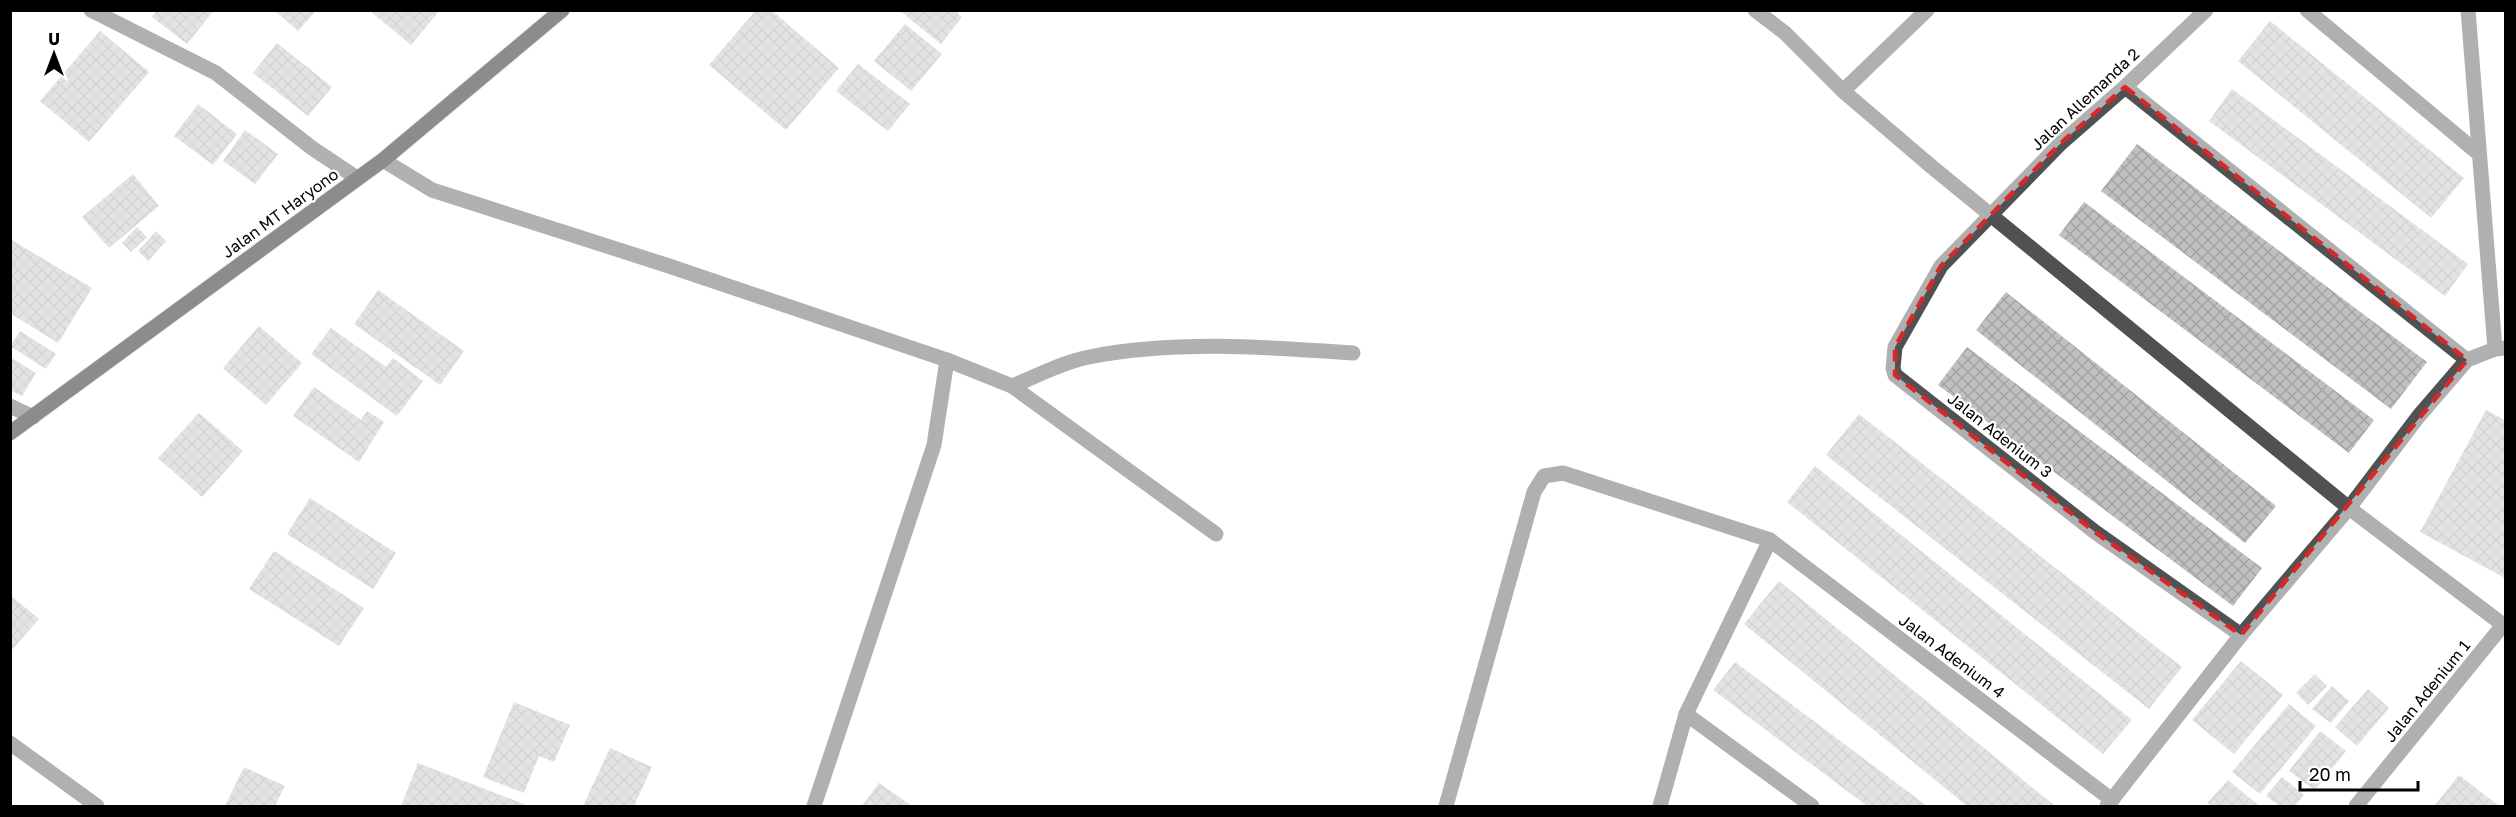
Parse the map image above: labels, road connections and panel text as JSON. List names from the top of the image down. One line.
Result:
{"streets":{"main road":["Jalan MT Haryono"],"street":["Jalan Allemanda 2","Jalan Adenium 3","Jalan Adenium 4","Jalan Adenium 1"]},"crossings":[["Jalan Allemanda 2","Jalan Adenium 3"]],"scale_bar":"20 m","north":"top"}
